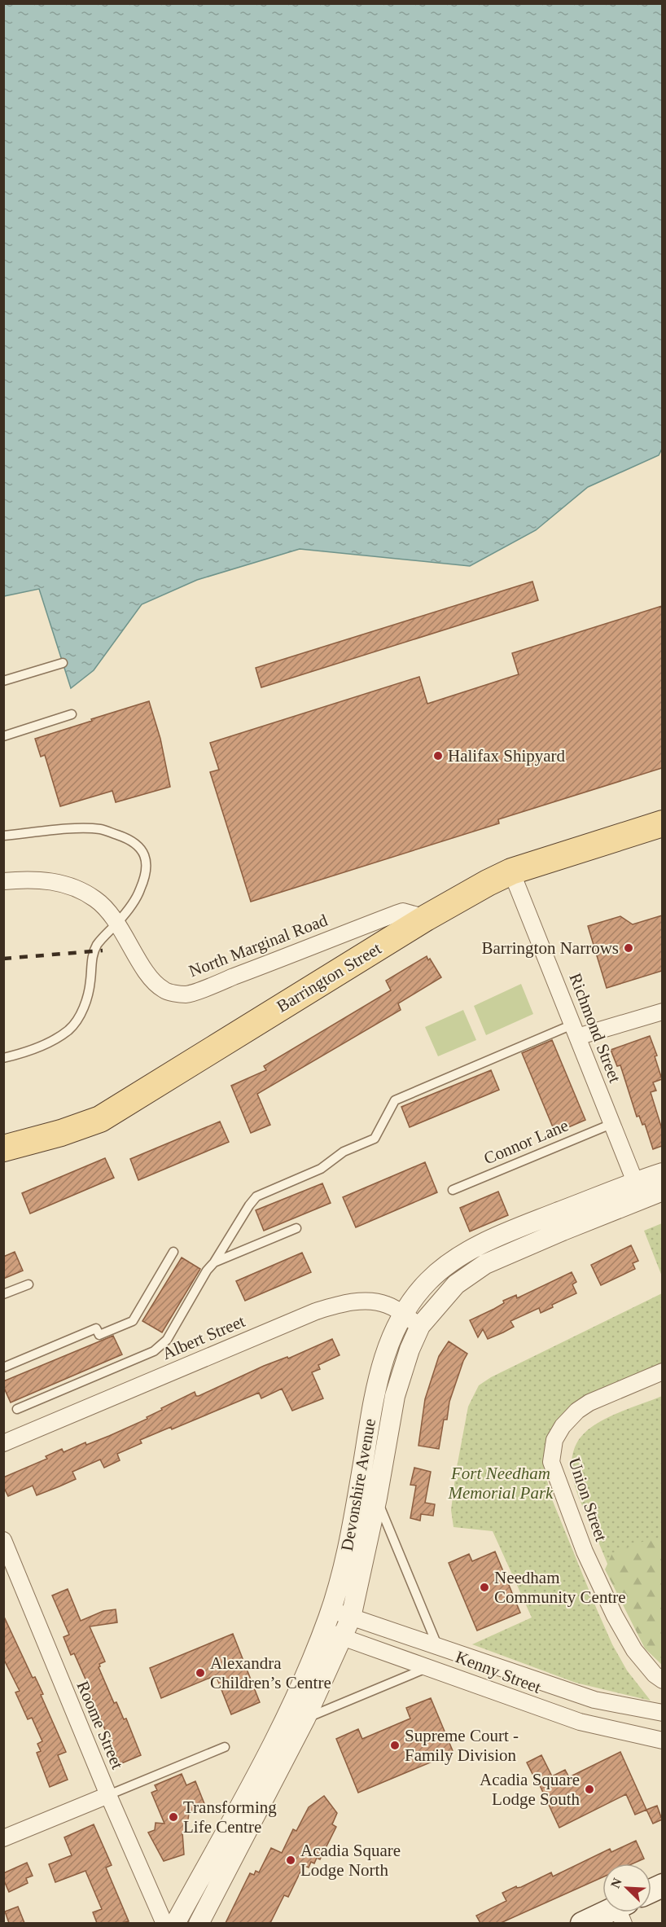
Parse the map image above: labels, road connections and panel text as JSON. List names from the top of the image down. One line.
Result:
{"streets":{"main road":["Barrington Street"],"street":["North Marginal Road","Richmond Street","Albert Street","Devonshire Avenue","Union Street","Kenny Street","Roome Street"],"lane":["Connor Lane"]},"crossings":[["North Marginal Road","Barrington Street"],["Barrington Street","Richmond Street"],["Richmond Street","Connor Lane"],["Richmond Street","Devonshire Avenue"],["Albert Street","Devonshire Avenue"],["Devonshire Avenue","Kenny Street"]],"parks":["Fort Needham Memorial Park"],"places":["Halifax Shipyard","Barrington Narrows","Needham Community Centre","Alexandra Children’s Centre","Supreme Court - Family Division","Acadia Square Lodge South","Transforming Life Centre","Acadia Square Lodge North"],"north":"top left"}
